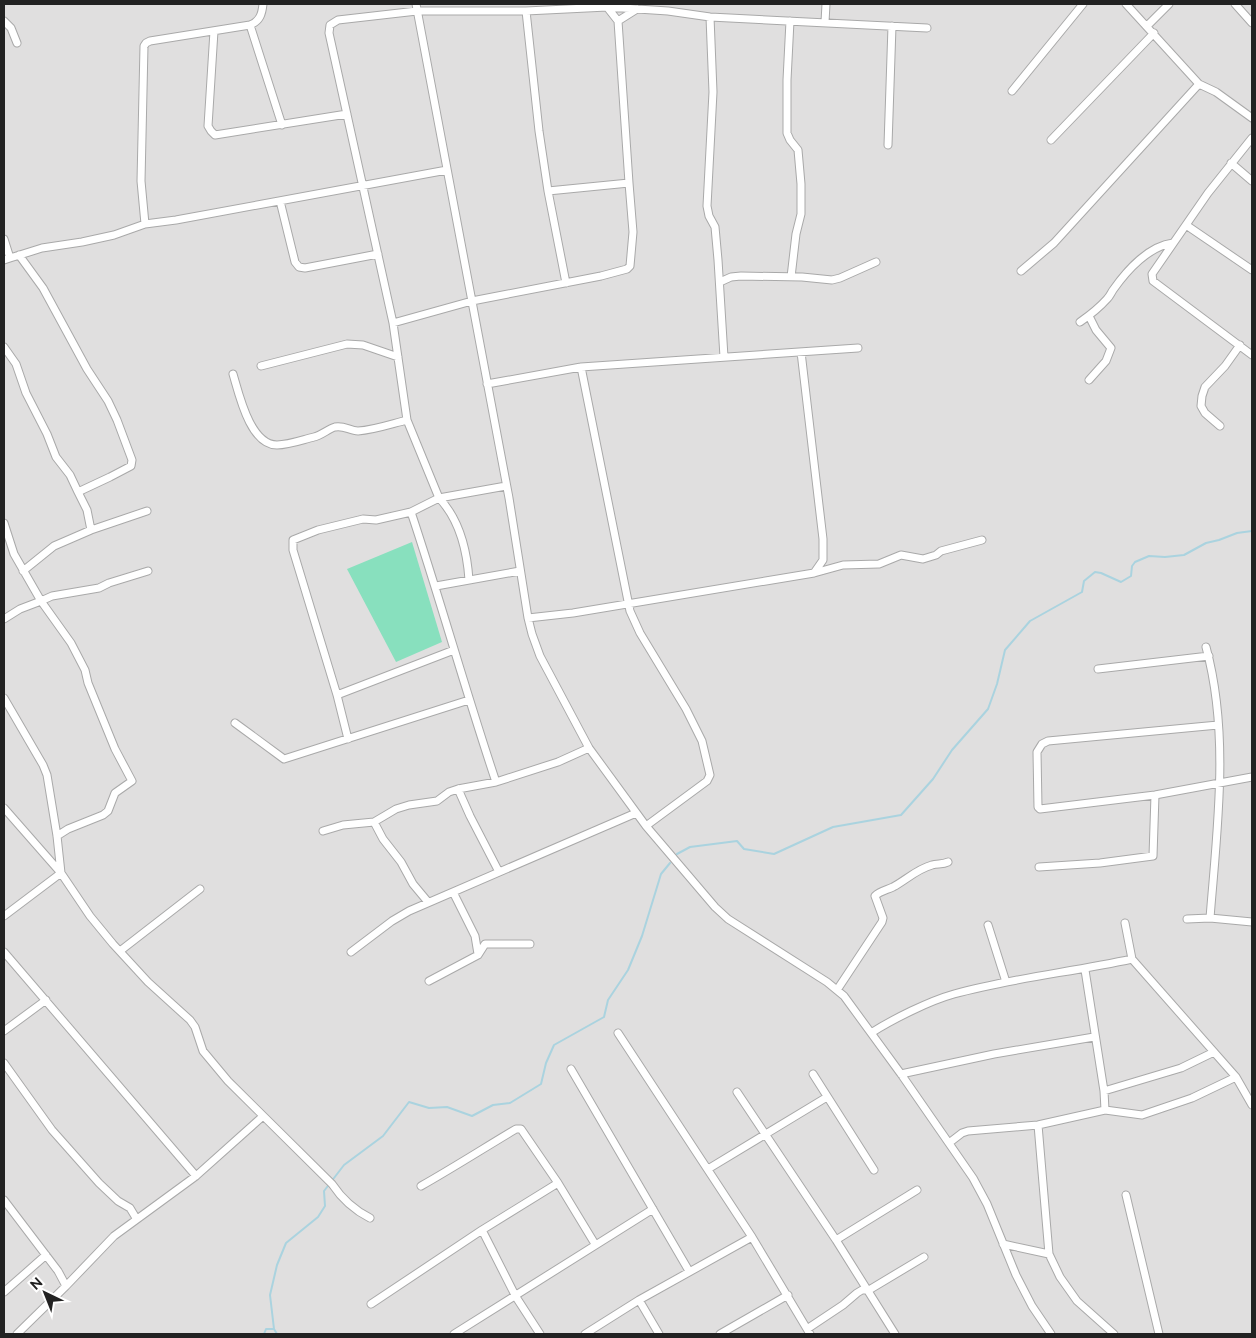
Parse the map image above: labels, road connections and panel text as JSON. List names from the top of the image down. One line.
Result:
{"north":"top left"}
